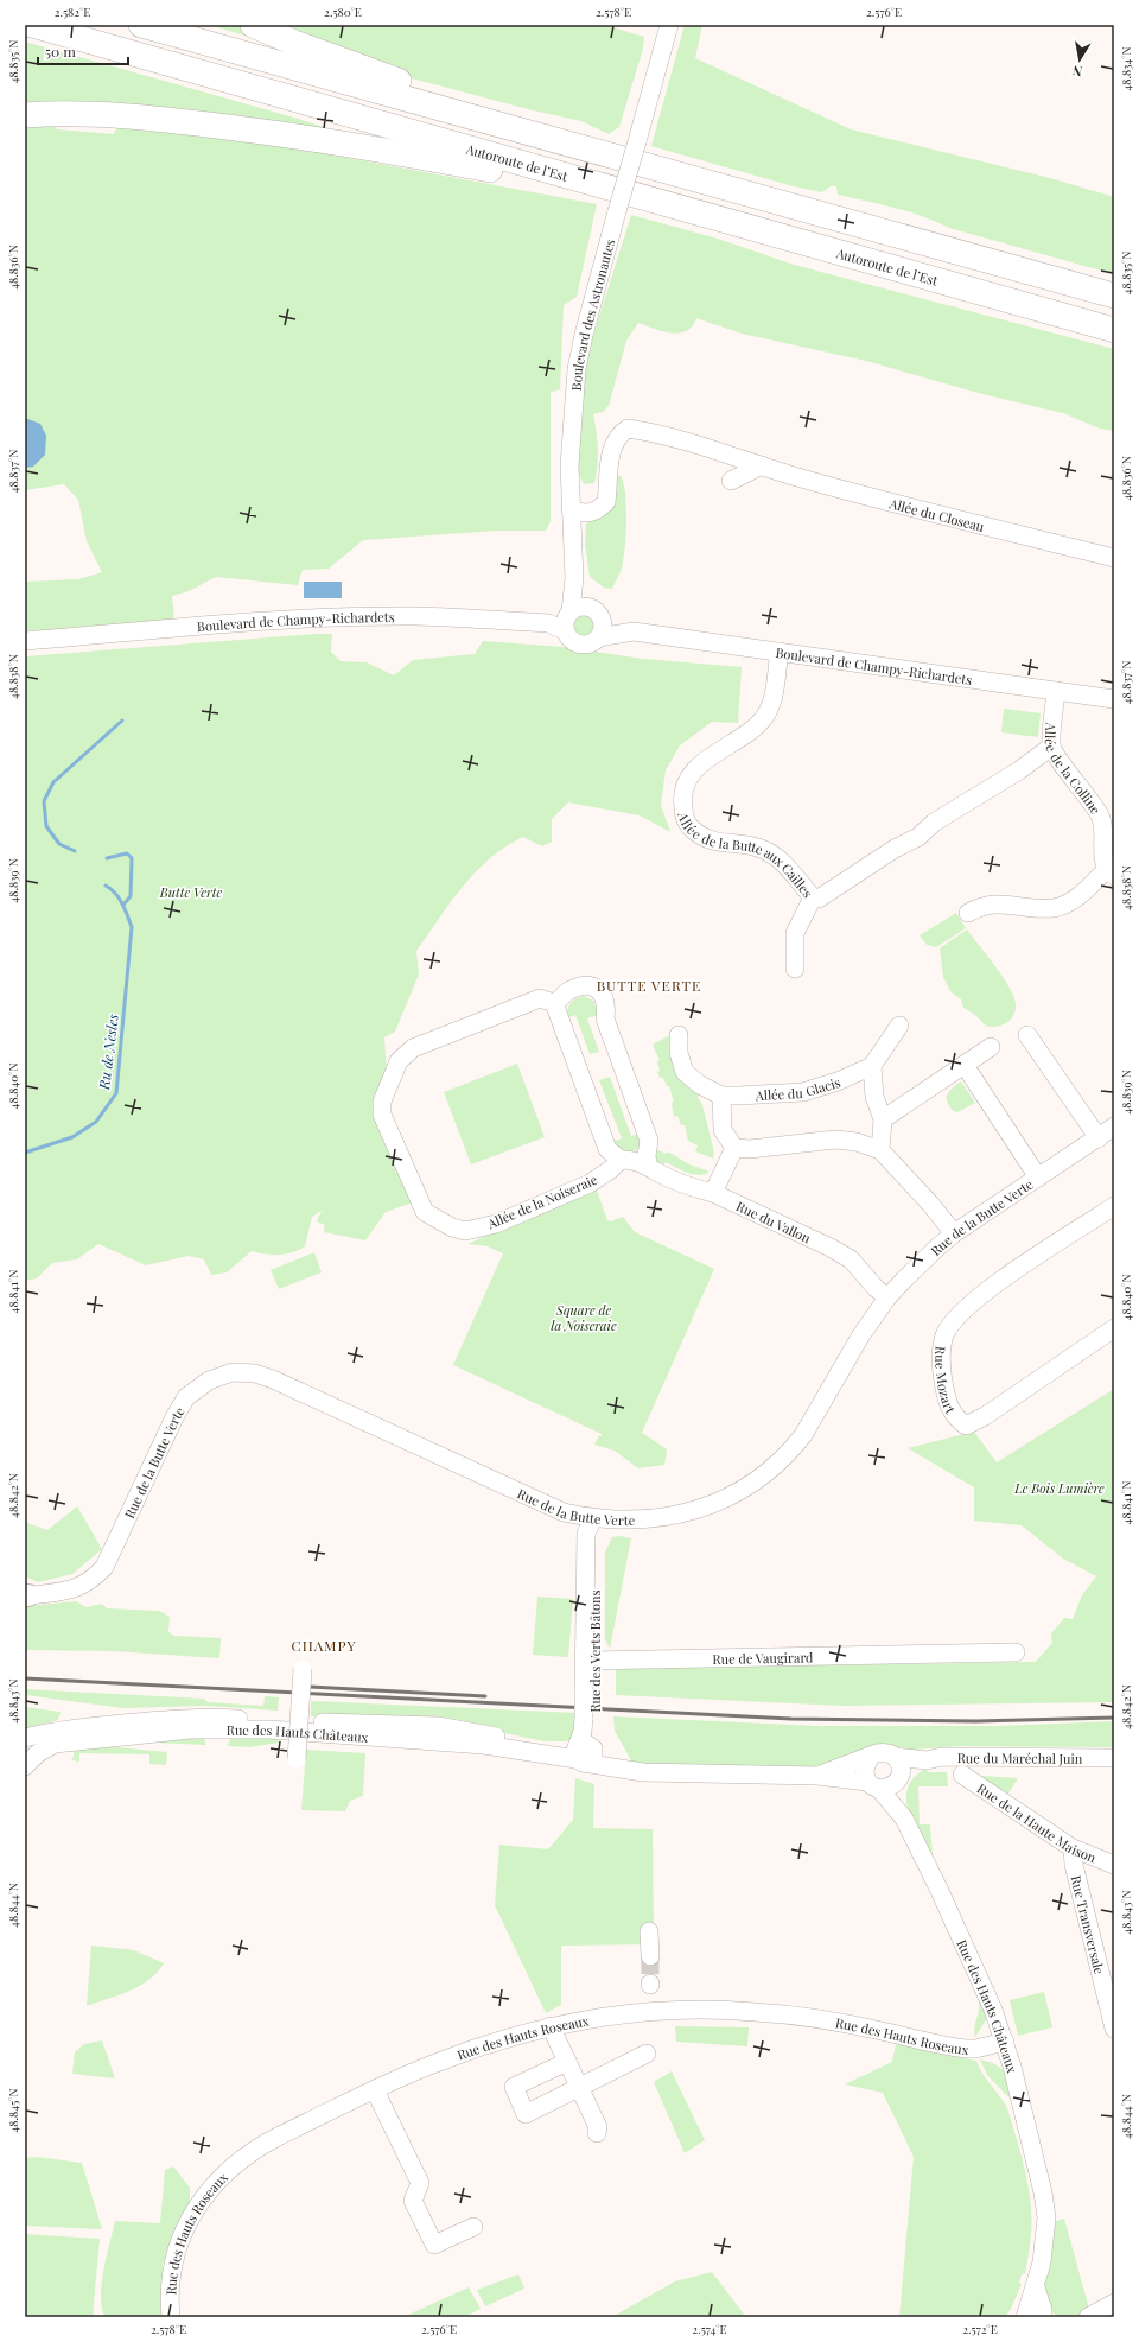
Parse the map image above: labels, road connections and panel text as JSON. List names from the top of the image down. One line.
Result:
{"streets":{"highway":["Autoroute de l’Est"],"street":["Boulevard des Astronautes","Allée du Closeau","Boulevard de Champy-Richardets","Allée de la Colline","Allée de la Butte aux Cailles","Allée du Glacis","Allée de la Noiseraie","Rue de la Butte Verte","Rue du Vallon","Rue Mozart","Rue des Verts Bâtons","Rue de Vaugirard","Rue des Hauts Châteaux","Rue du Maréchal Juin","Rue de la Haute Maison","Rue Transversale","Rue des Hauts Roseaux"]},"crossings":[["Boulevard des Astronautes","Allée du Closeau"],["Boulevard des Astronautes","Boulevard de Champy-Richardets"],["Boulevard de Champy-Richardets","Allée de la Colline"],["Boulevard de Champy-Richardets","Allée de la Butte aux Cailles"],["Allée de la Colline","Allée de la Butte aux Cailles"],["Allée de la Noiseraie","Rue du Vallon"],["Rue de la Butte Verte","Rue du Vallon"],["Rue de la Butte Verte","Rue des Verts Bâtons"],["Rue des Verts Bâtons","Rue de Vaugirard"],["Rue des Verts Bâtons","Rue des Hauts Châteaux"],["Rue des Hauts Châteaux","Rue du Maréchal Juin"],["Rue des Hauts Châteaux","Rue des Hauts Roseaux"],["Rue de la Haute Maison","Rue Transversale"]],"districts":["BUTTE VERTE","CHAMPY"],"water":["Ru de Nesles"],"parks":["Butte Verte","Square de la Noiseraie","Le Bois Lumière"],"scale_bar":"50 m","north":"bottom","coordinates":["2.582°E","2.580°E","2.578°E","2.576°E","48.835°N","48.834°N","48.836°N","48.837°N","48.838°N","48.839°N","48.840°N","48.841°N","48.842°N","48.843°N","48.844°N","48.845°N","2.574°E","2.572°E"]}
